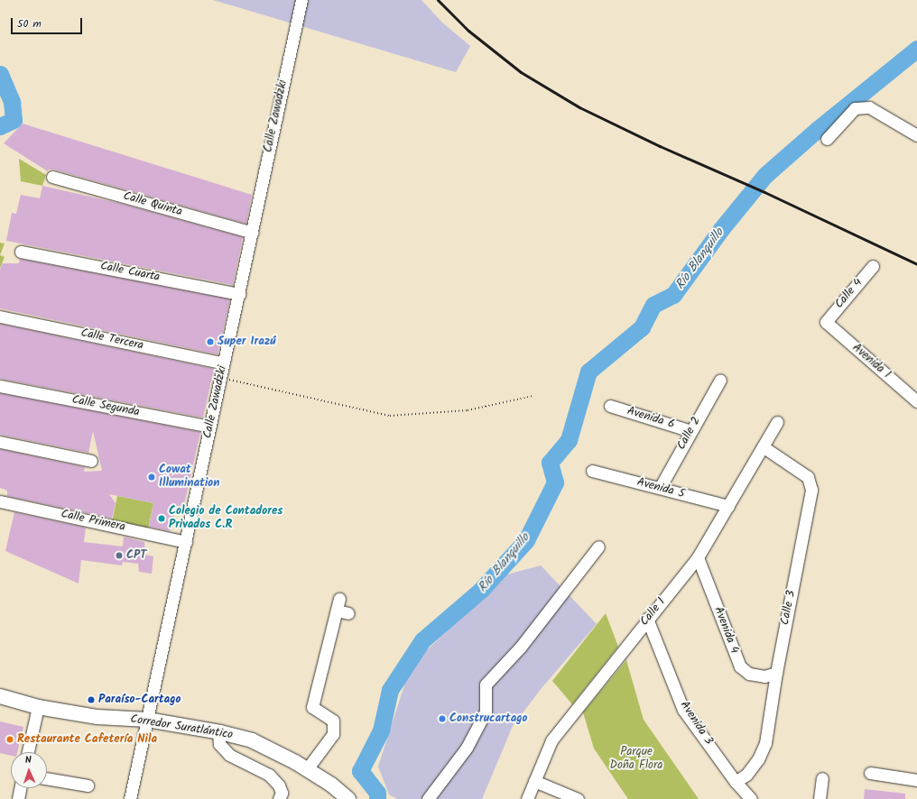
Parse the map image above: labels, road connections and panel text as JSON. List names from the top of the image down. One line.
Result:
{"streets":{"main road":["Corredor Suratlántico"],"street":["Calle Zawadzki","Calle Quinta","Calle Cuarta","Calle 4","Calle Tercera","Avenida 1","Calle Segunda","Avenida 6","Calle 2","Avenida 5","Calle Primera","Calle 3","Calle 1","Avenida 4","Avenida 3"]},"crossings":[["Calle Zawadzki","Calle Quinta"],["Calle Zawadzki","Calle Cuarta"],["Calle Zawadzki","Calle Tercera"],["Calle Zawadzki","Calle Segunda"],["Calle Zawadzki","Calle Primera"],["Calle Zawadzki","Corredor Suratlántico"],["Calle 4","Avenida 1"],["Avenida 6","Calle 2"],["Calle 2","Avenida 5"],["Avenida 5","Calle 1"],["Calle 3","Calle 1"],["Calle 3","Avenida 4"],["Calle 3","Avenida 3"],["Calle 1","Avenida 4"],["Calle 1","Avenida 3"]],"water":["Río Blanquillo"],"parks":["Parque Doña Flora"],"places":["Super Irazú","Cowat Illumination","Colegio de Contadores Privados C.R","CPT","Paraíso-Cartago","Construcartago","Restaurante Cafetería Nila"],"scale_bar":"50 m","north":"top"}
